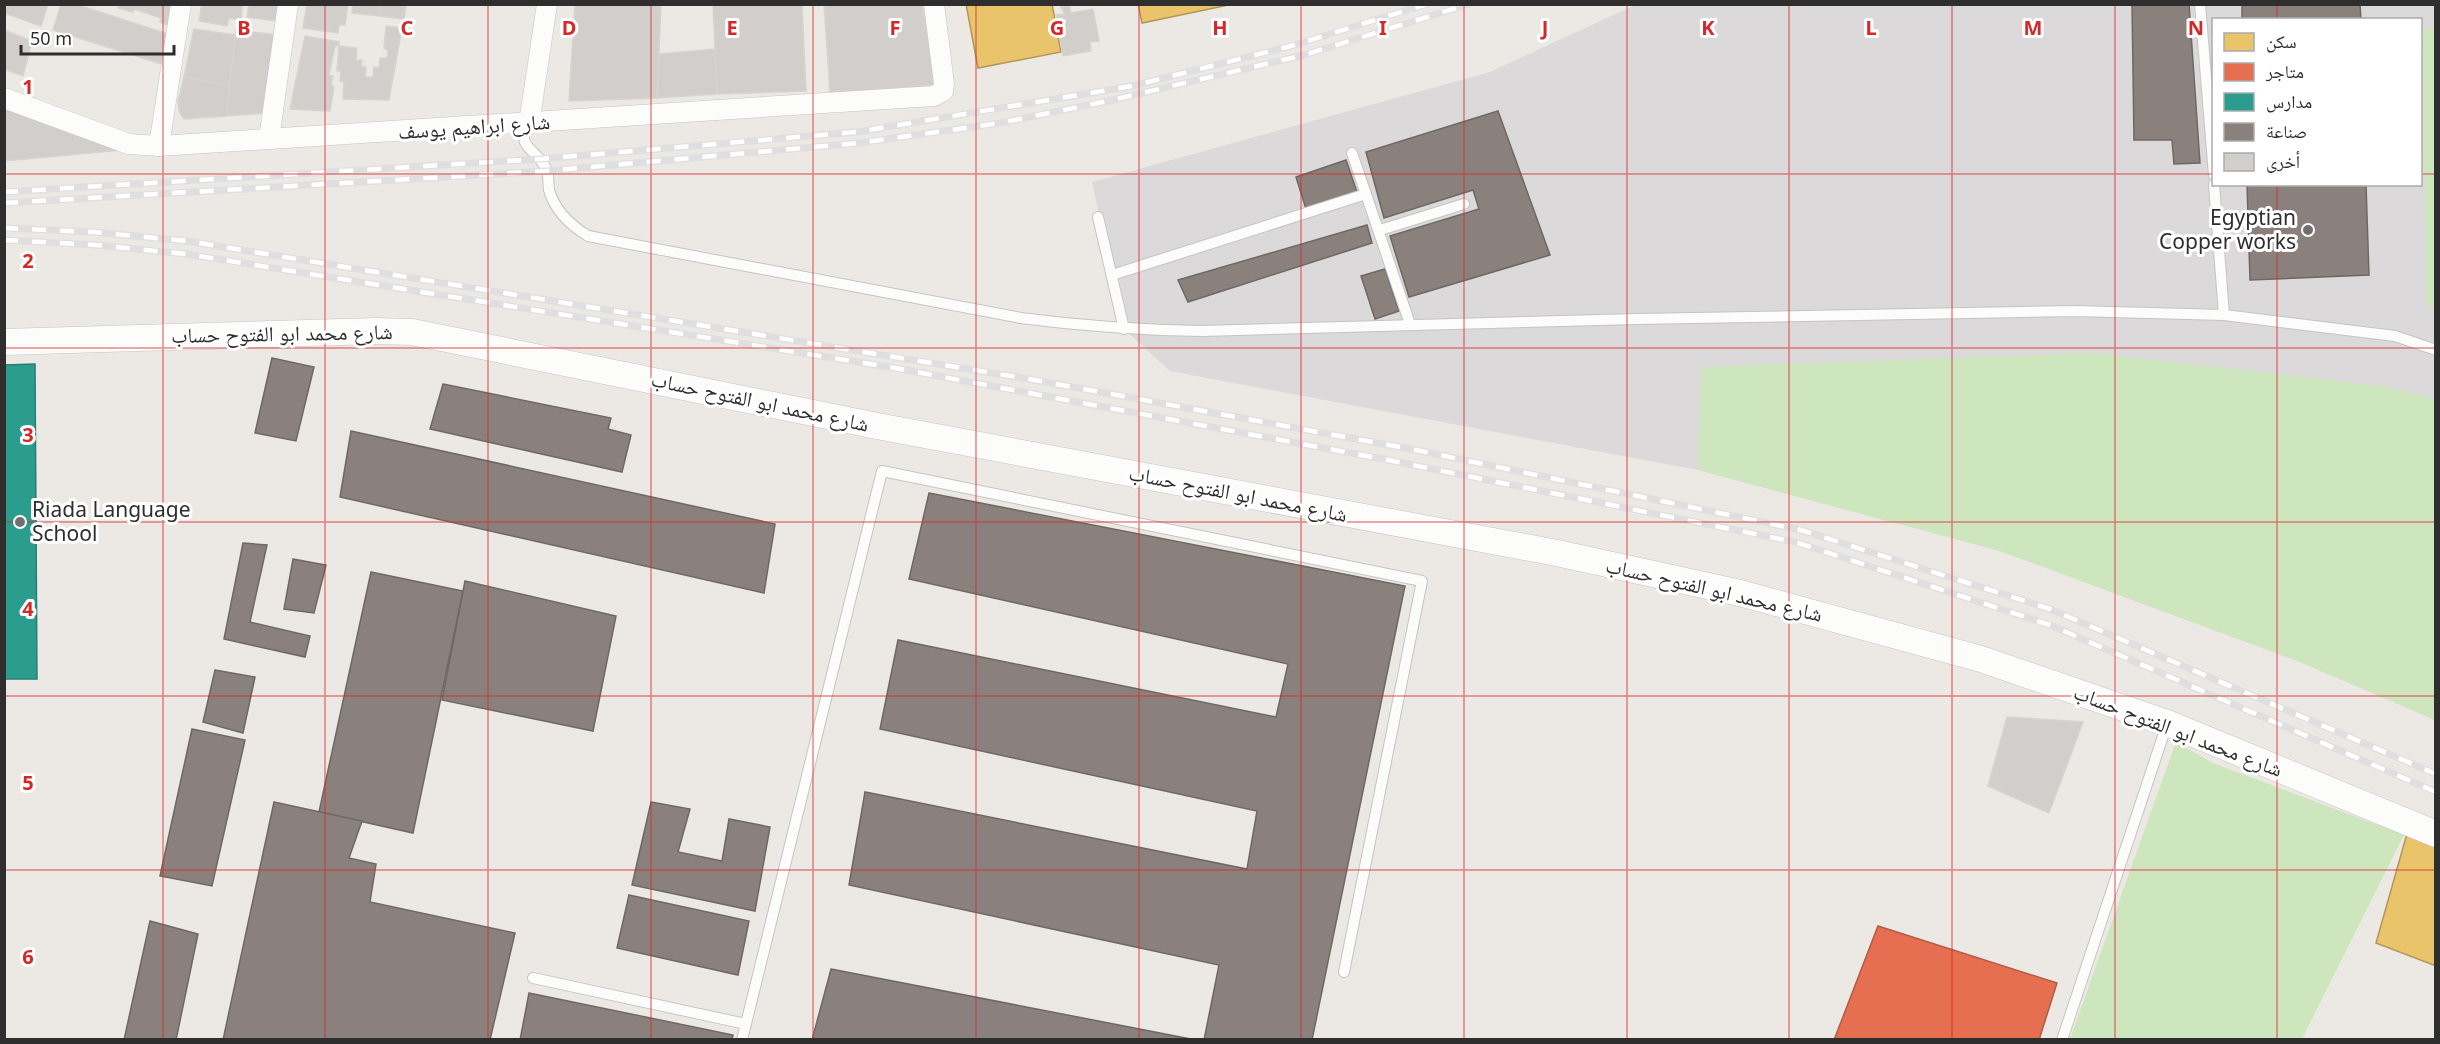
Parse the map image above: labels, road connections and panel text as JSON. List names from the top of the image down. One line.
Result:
{"streets":{"street":["شارع ابراهيم يوسف","شارع محمد ابو الفتوح حساب"]},"places":["Egyptian Copper works","Riada Language School"],"legend":["سكن","متاجر","مدارس","صناعة","أخرى"],"scale_bar":"50 m","grid":{"columns":["B","C","D","E","F","G","H","I","J","K","L","M","N"],"rows":["1","2","3","4","5","6"]}}
